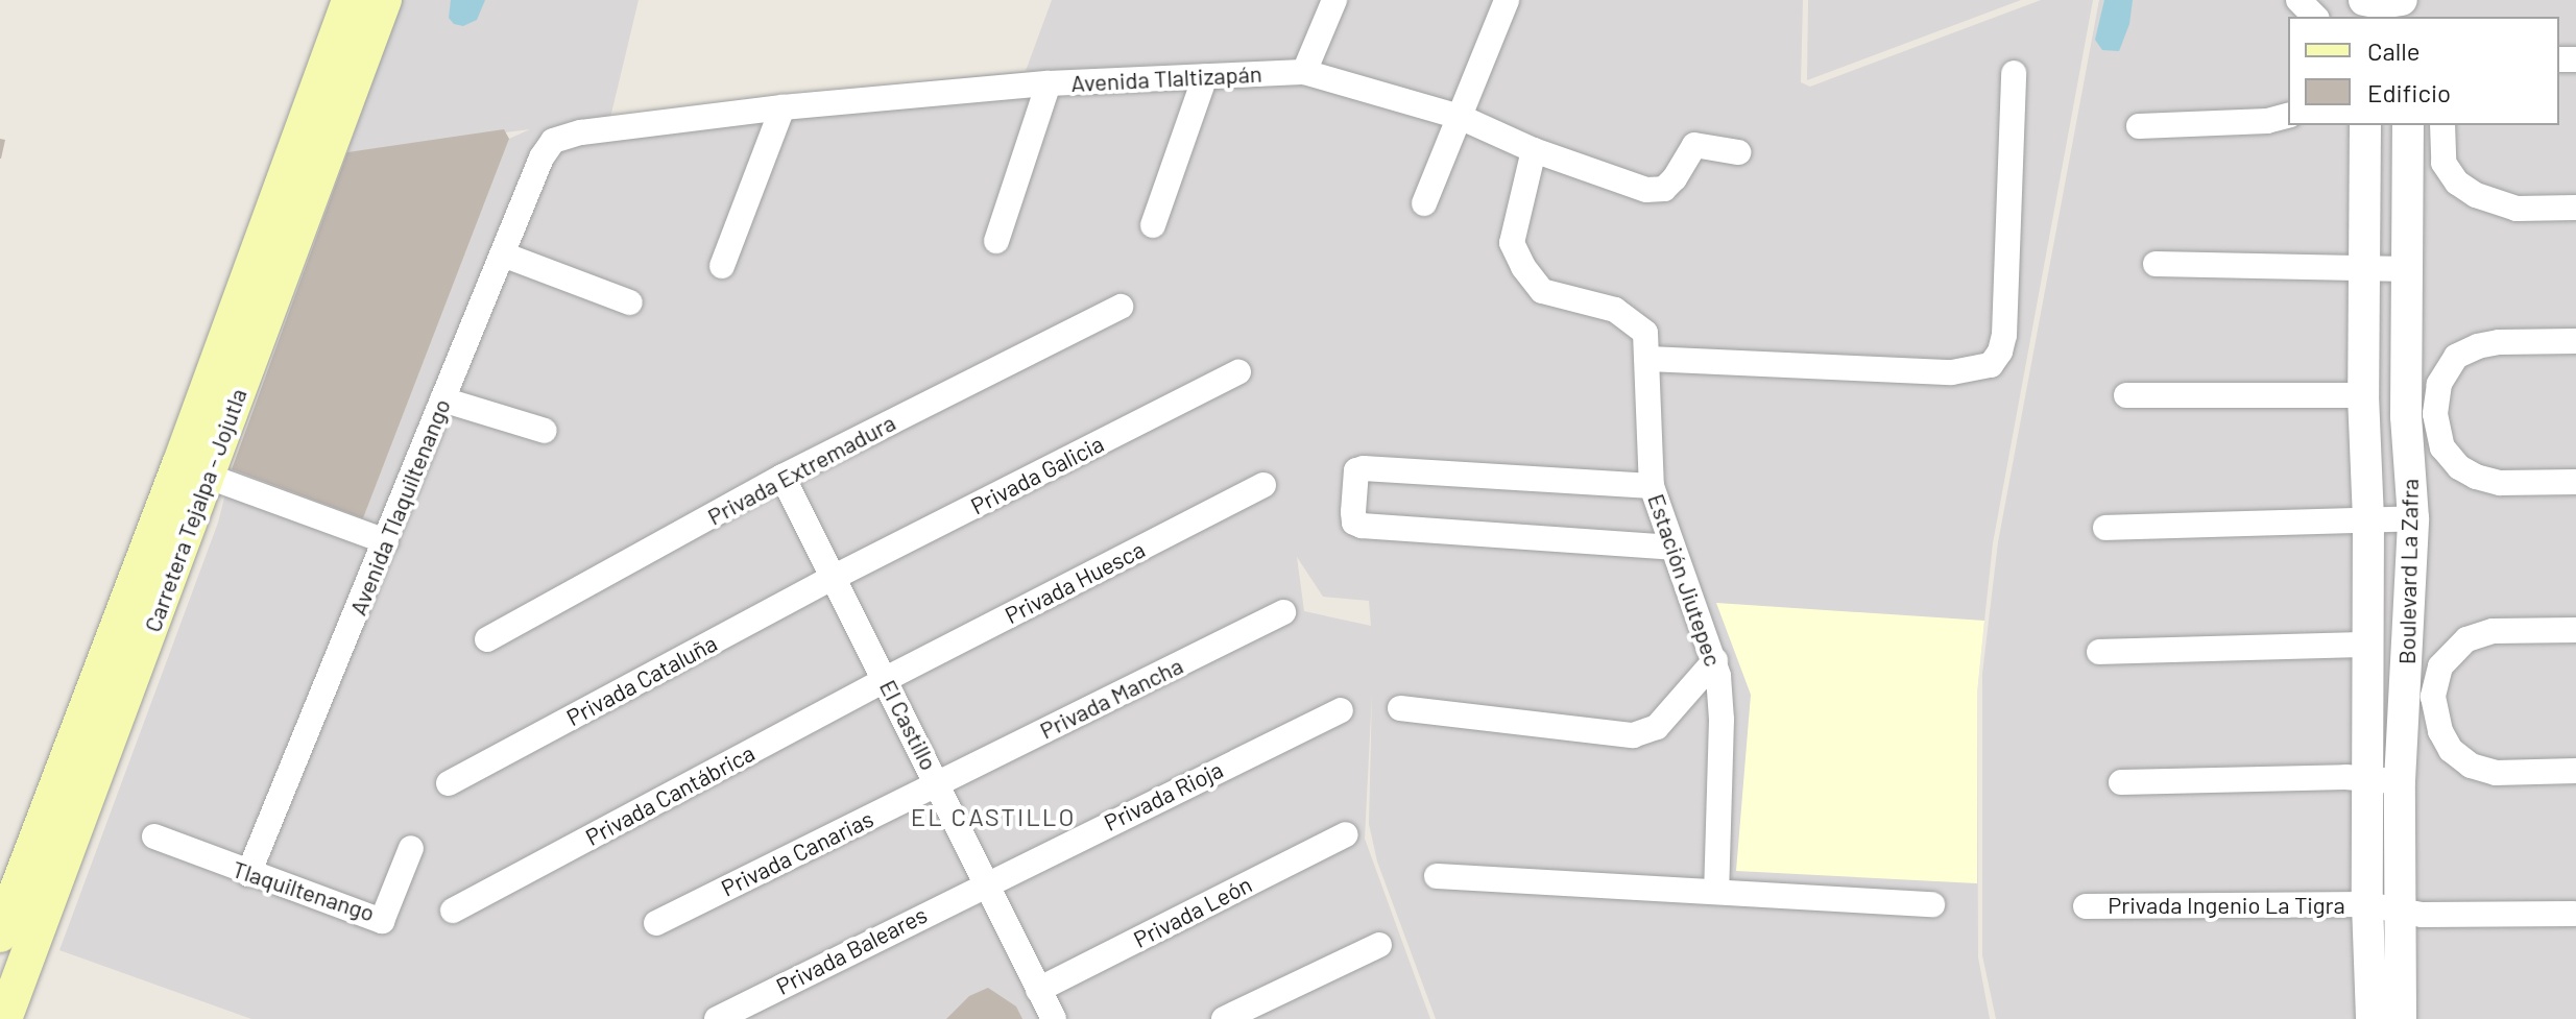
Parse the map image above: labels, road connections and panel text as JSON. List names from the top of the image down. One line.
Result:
{"streets":{"main road":["Carretera Tejalpa - Jojutla"],"street":["Avenida Tlaltizapán","Privada Extremadura","Privada Galicia","Avenida Tlaquiltenango","Boulevard La Zafra","Estación Jiutepec","Privada Huesca","Privada Cataluña","Privada Mancha","El Castillo","Privada Cantábrica","Privada Rioja","Privada Canarias","Tlaquiltenango","Privada Ingenio La Tigra","Privada León","Privada Baleares"]},"crossings":[["Avenida Tlaltizapán","Avenida Tlaquiltenango"],["Avenida Tlaltizapán","Estación Jiutepec"],["Privada Extremadura","El Castillo"],["Privada Galicia","Privada Cataluña"],["Privada Galicia","El Castillo"],["Avenida Tlaquiltenango","Tlaquiltenango"],["Boulevard La Zafra","Privada Ingenio La Tigra"],["Privada Huesca","El Castillo"],["Privada Huesca","Privada Cantábrica"],["Privada Cataluña","El Castillo"],["Privada Mancha","El Castillo"],["Privada Mancha","Privada Canarias"],["El Castillo","Privada Cantábrica"],["El Castillo","Privada Rioja"],["El Castillo","Privada Canarias"],["El Castillo","Privada León"],["El Castillo","Privada Baleares"],["Privada Rioja","Privada Baleares"]],"districts":["EL CASTILLO"],"legend":["Calle","Edificio"]}
